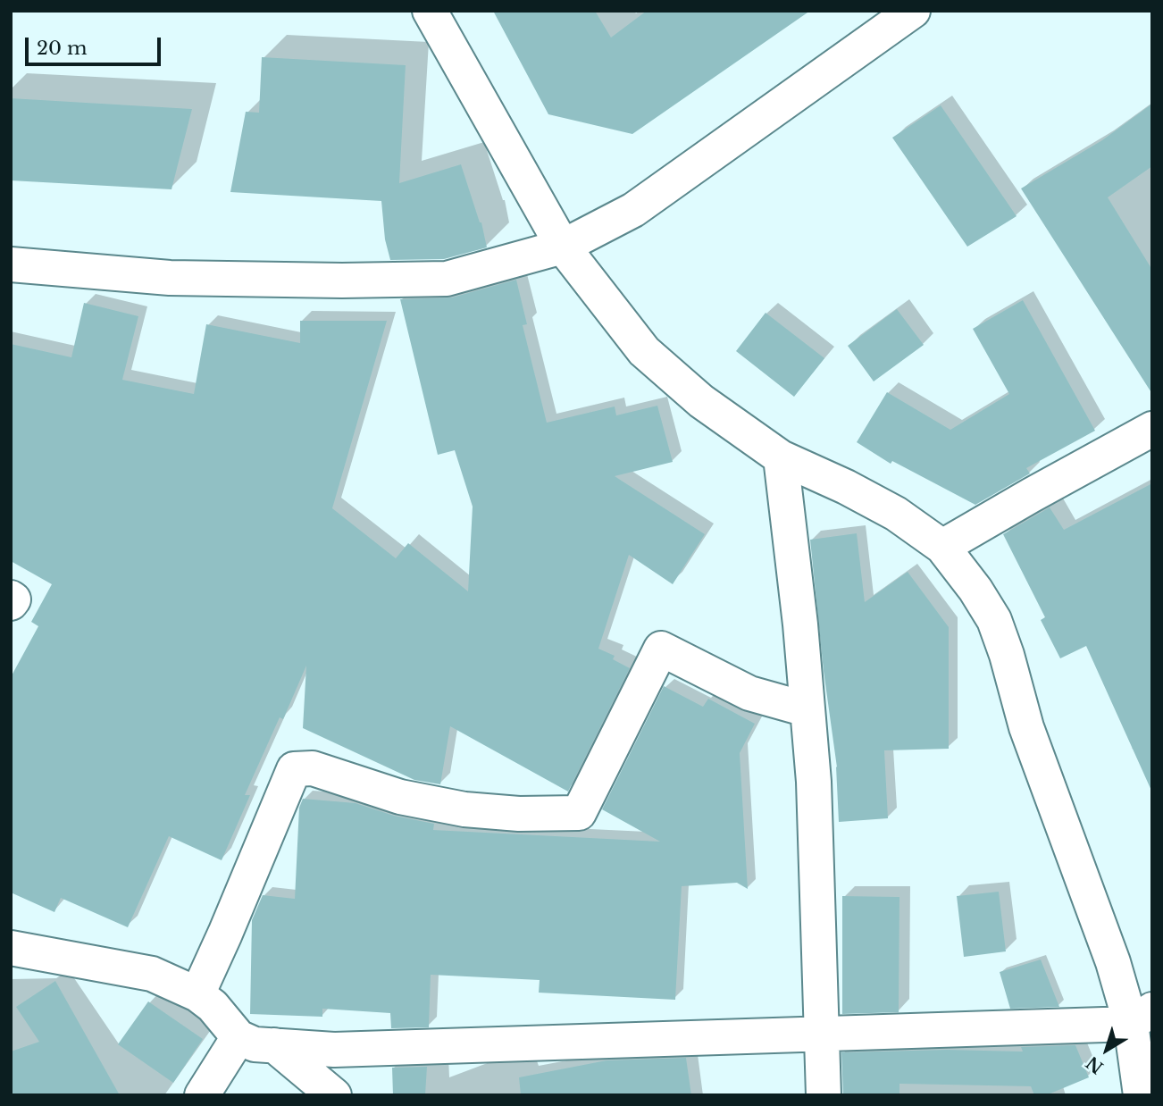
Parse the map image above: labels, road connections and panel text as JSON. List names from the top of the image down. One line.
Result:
{"scale_bar":"20 m","north":"bottom left"}
